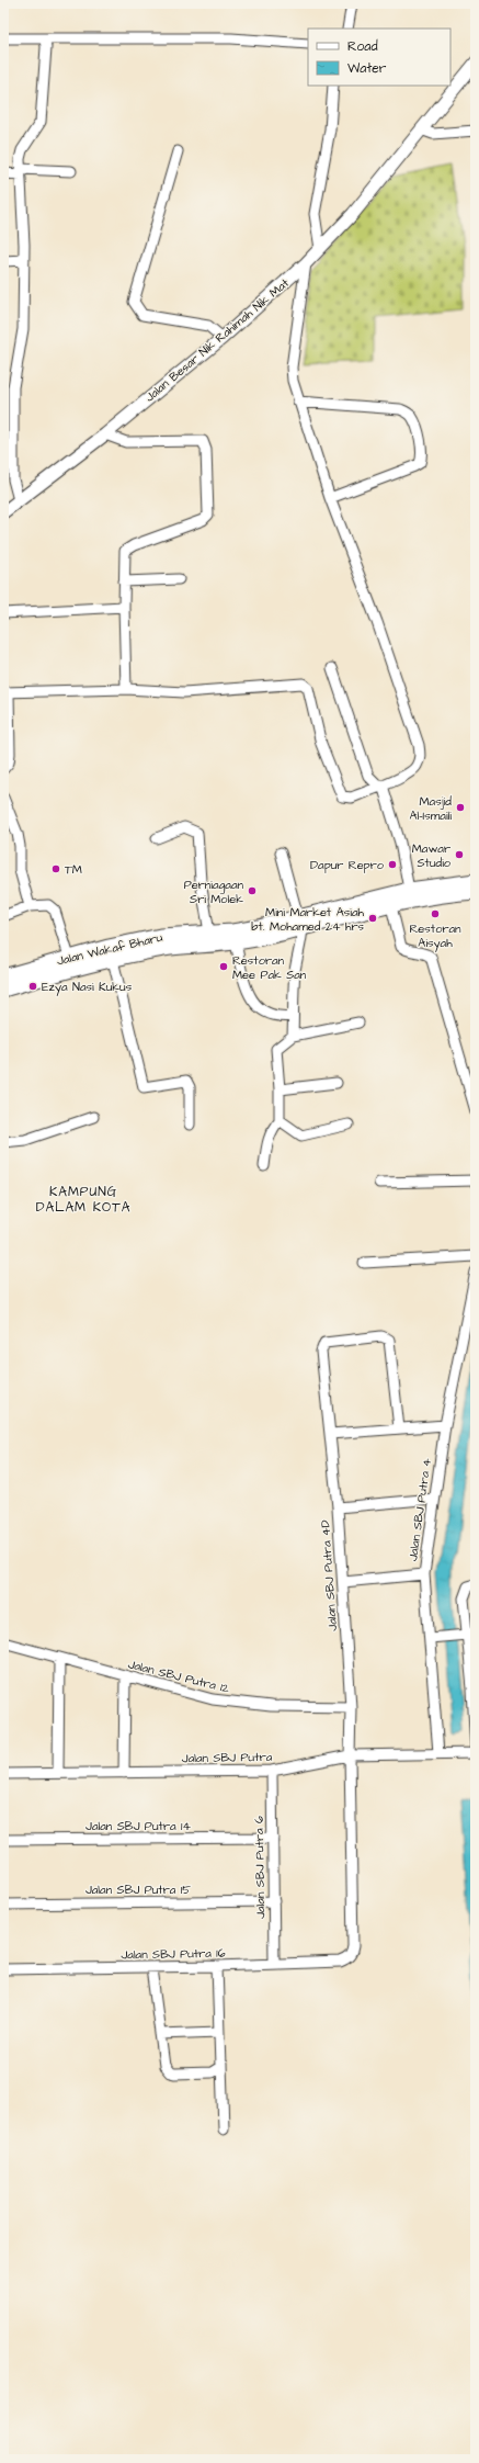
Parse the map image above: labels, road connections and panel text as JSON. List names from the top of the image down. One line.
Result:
{"streets":{"main road":["Jalan Wakaf Bharu"],"street":["Jalan Besar Nik Rahimah Nik Mat","Jalan SBJ Putra 4","Jalan SBJ Putra 4D","Jalan SBJ Putra 12","Jalan SBJ Putra","Jalan SBJ Putra 14","Jalan SBJ Putra 6","Jalan SBJ Putra 15","Jalan SBJ Putra 16"]},"crossings":[["Jalan SBJ Putra 4","Jalan SBJ Putra"],["Jalan SBJ Putra 4D","Jalan SBJ Putra 12"],["Jalan SBJ Putra 4D","Jalan SBJ Putra"],["Jalan SBJ Putra 4D","Jalan SBJ Putra 16"],["Jalan SBJ Putra","Jalan SBJ Putra 6"],["Jalan SBJ Putra 14","Jalan SBJ Putra 6"],["Jalan SBJ Putra 6","Jalan SBJ Putra 15"],["Jalan SBJ Putra 6","Jalan SBJ Putra 16"]],"districts":["KAMPUNG DALAM KOTA"],"places":["Masjid Al-Ismaili","Mawar Studio","Dapur Repro","TM","Perniagaan Sri Molek","Restoran Aisyah","Mini Market Asiah bt. Mohamed 24 hrs","Restoran Mee Pak San","Ezya Nasi Kukus"],"legend":["Road","Water"]}
